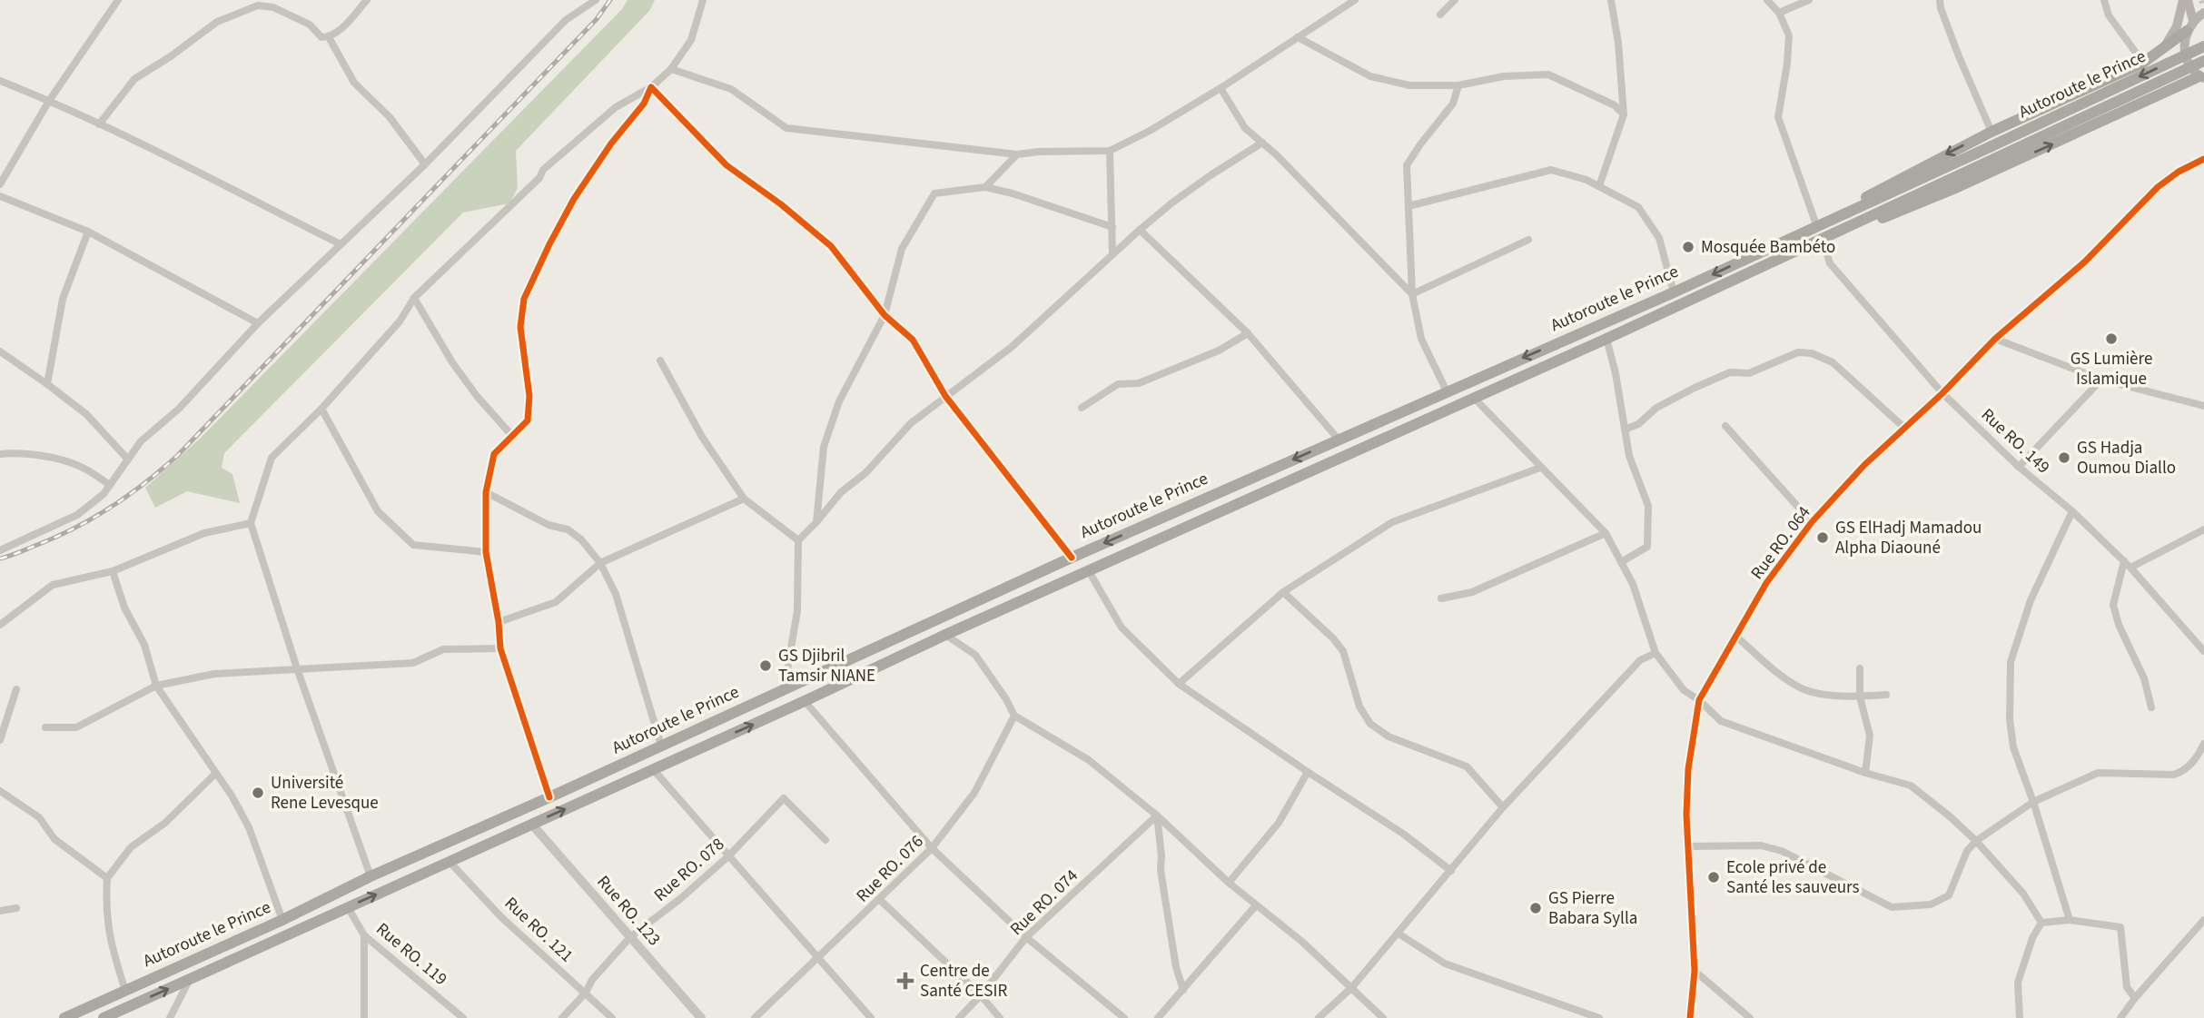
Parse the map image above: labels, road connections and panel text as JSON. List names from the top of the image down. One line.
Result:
{"streets":{"main road":["Autoroute le Prince"],"street":["Rue RO. 149","Rue RO. 064","Rue RO. 076","Rue RO. 078","Rue RO. 074","Rue RO. 123","Rue RO. 121","Rue RO. 119"]},"crossings":[["Autoroute le Prince","Rue RO. 149"],["Autoroute le Prince","Rue RO. 123"],["Autoroute le Prince","Rue RO. 121"],["Autoroute le Prince","Rue RO. 119"],["Rue RO. 149","Rue RO. 064"],["Rue RO. 078","Rue RO. 123"],["Rue RO. 078","Rue RO. 121"]],"places":{"other":["Mosquée Bambéto","GS Lumière Islamique","GS Hadja Oumou Diallo","GS ElHadj Mamadou Alpha Diaouné","GS Djibril Tamsir NIANE","Université Rene Levesque","Ecole privé de Santé les sauveurs","GS Pierre Babara Sylla"],"health":["Centre de Santé CESIR"]}}
